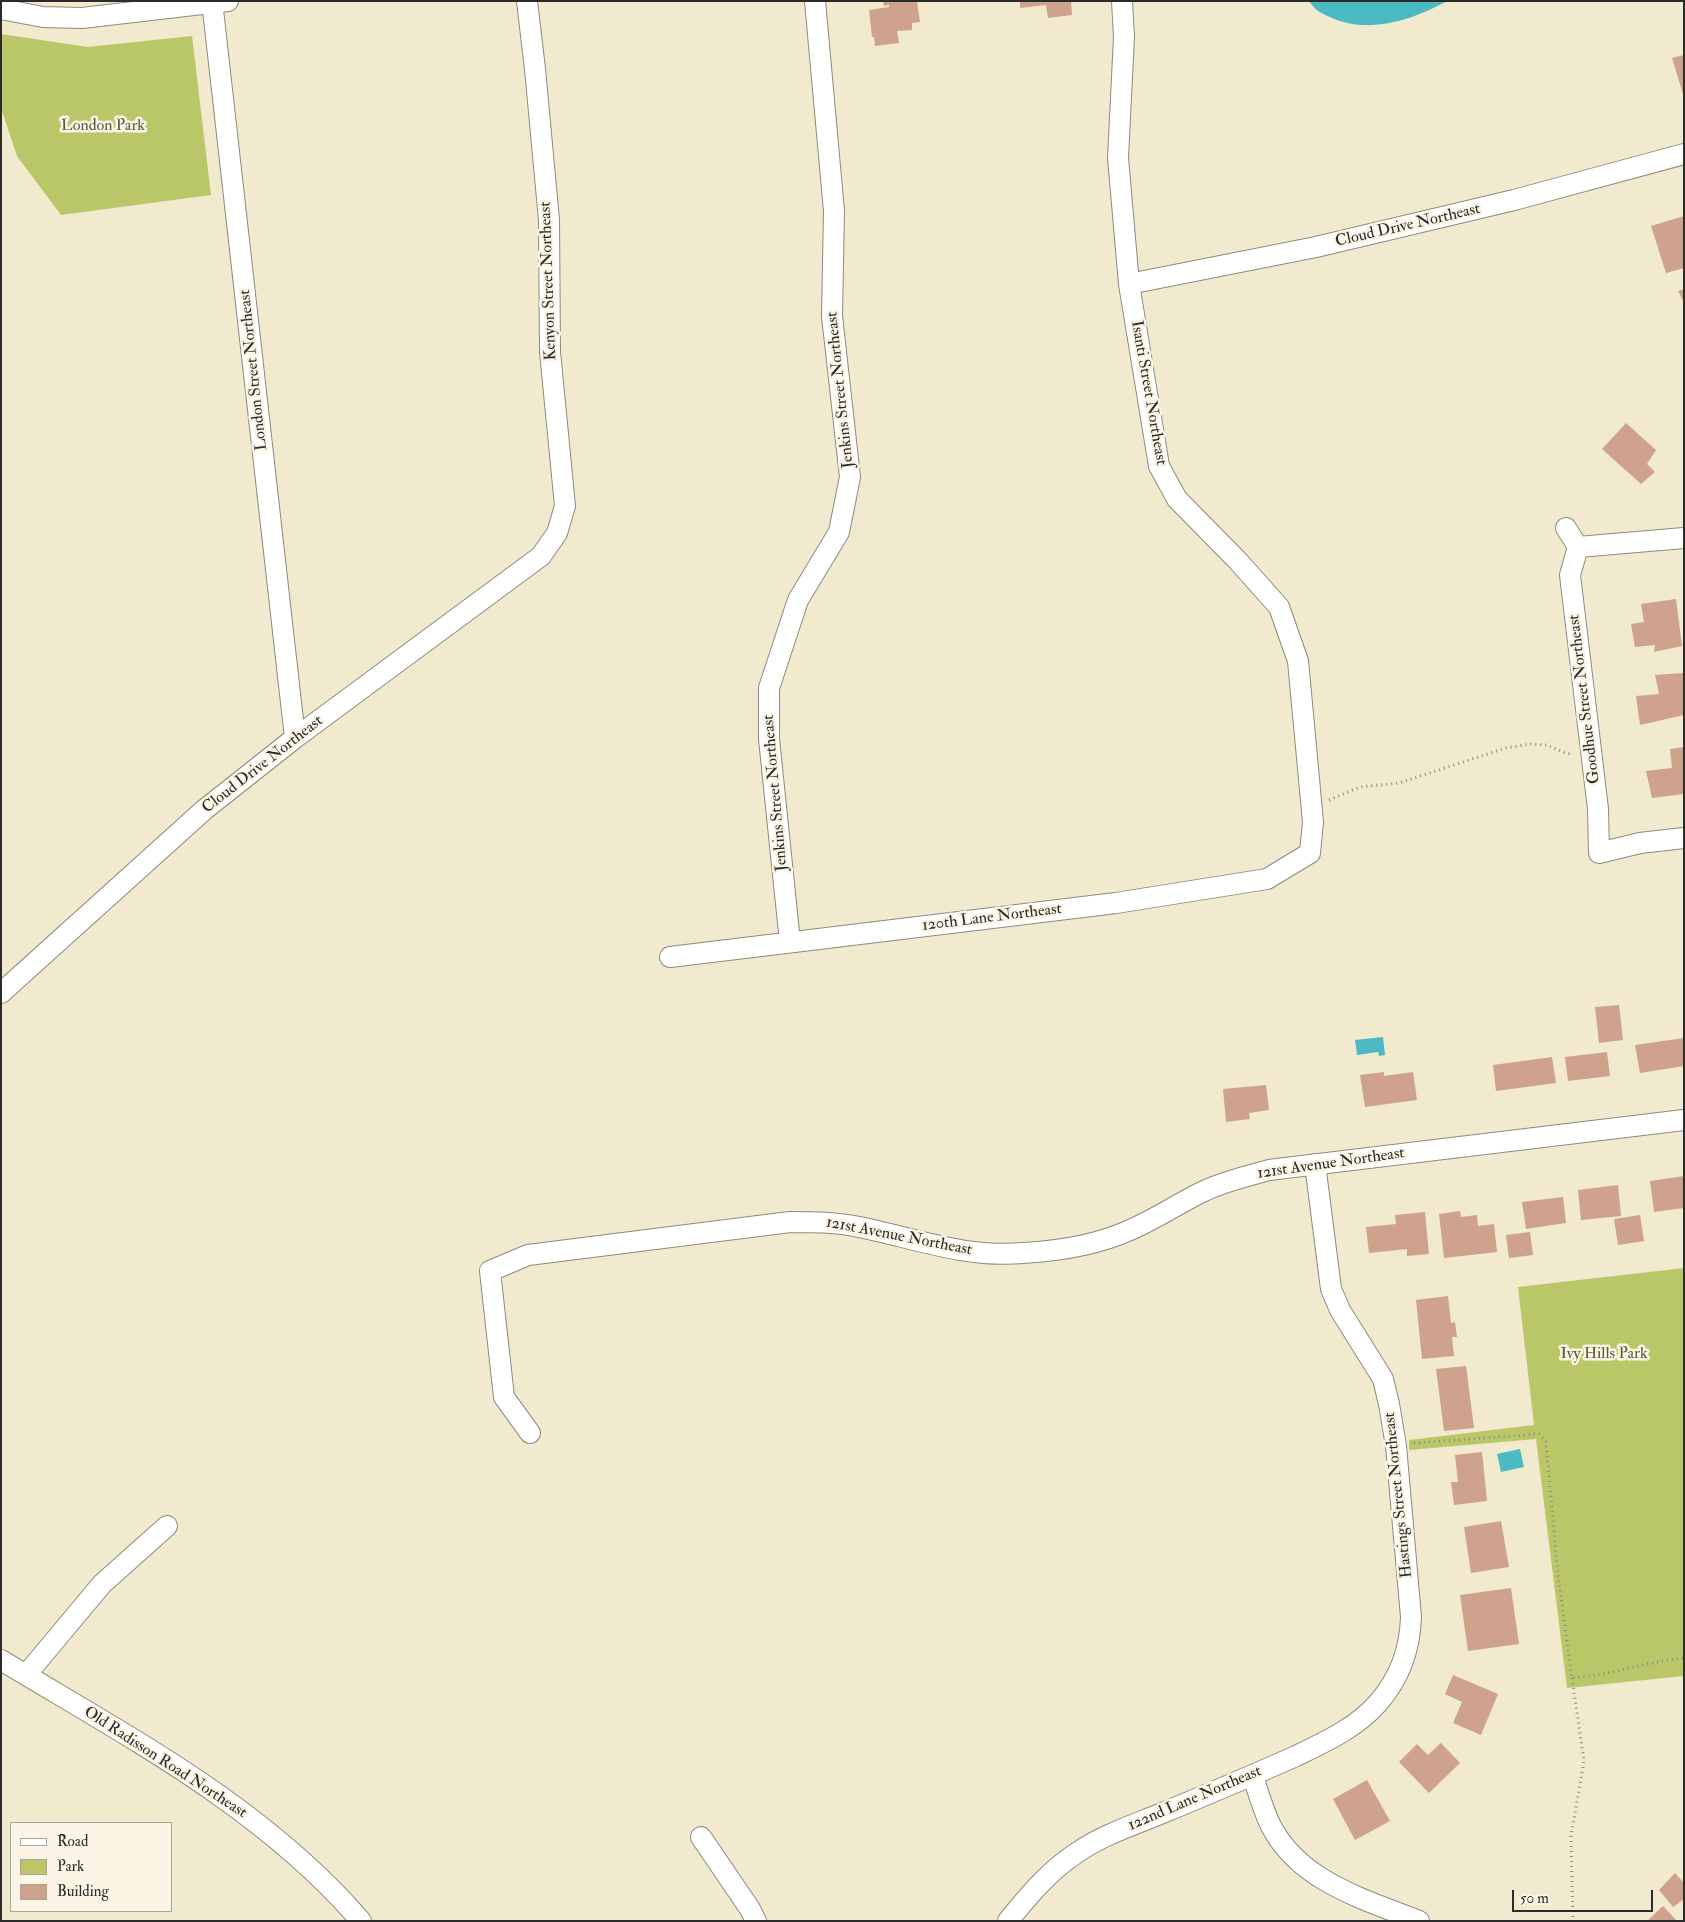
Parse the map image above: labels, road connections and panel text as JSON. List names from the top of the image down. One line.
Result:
{"streets":{"street":["Cloud Drive Northeast","Kenyon Street Northeast","London Street Northeast","Jenkins Street Northeast","Isanti Street Northeast","Goodhue Street Northeast","120th Lane Northeast","121st Avenue Northeast","Hastings Street Northeast","Old Radisson Road Northeast","122nd Lane Northeast"]},"crossings":[["Cloud Drive Northeast","Kenyon Street Northeast"],["Cloud Drive Northeast","London Street Northeast"],["Cloud Drive Northeast","Isanti Street Northeast"],["Jenkins Street Northeast","120th Lane Northeast"],["Isanti Street Northeast","120th Lane Northeast"],["121st Avenue Northeast","Hastings Street Northeast"],["Hastings Street Northeast","122nd Lane Northeast"]],"parks":["London Park","Ivy Hills Park"],"legend":["Road","Park","Building"],"scale_bar":"50 m"}
